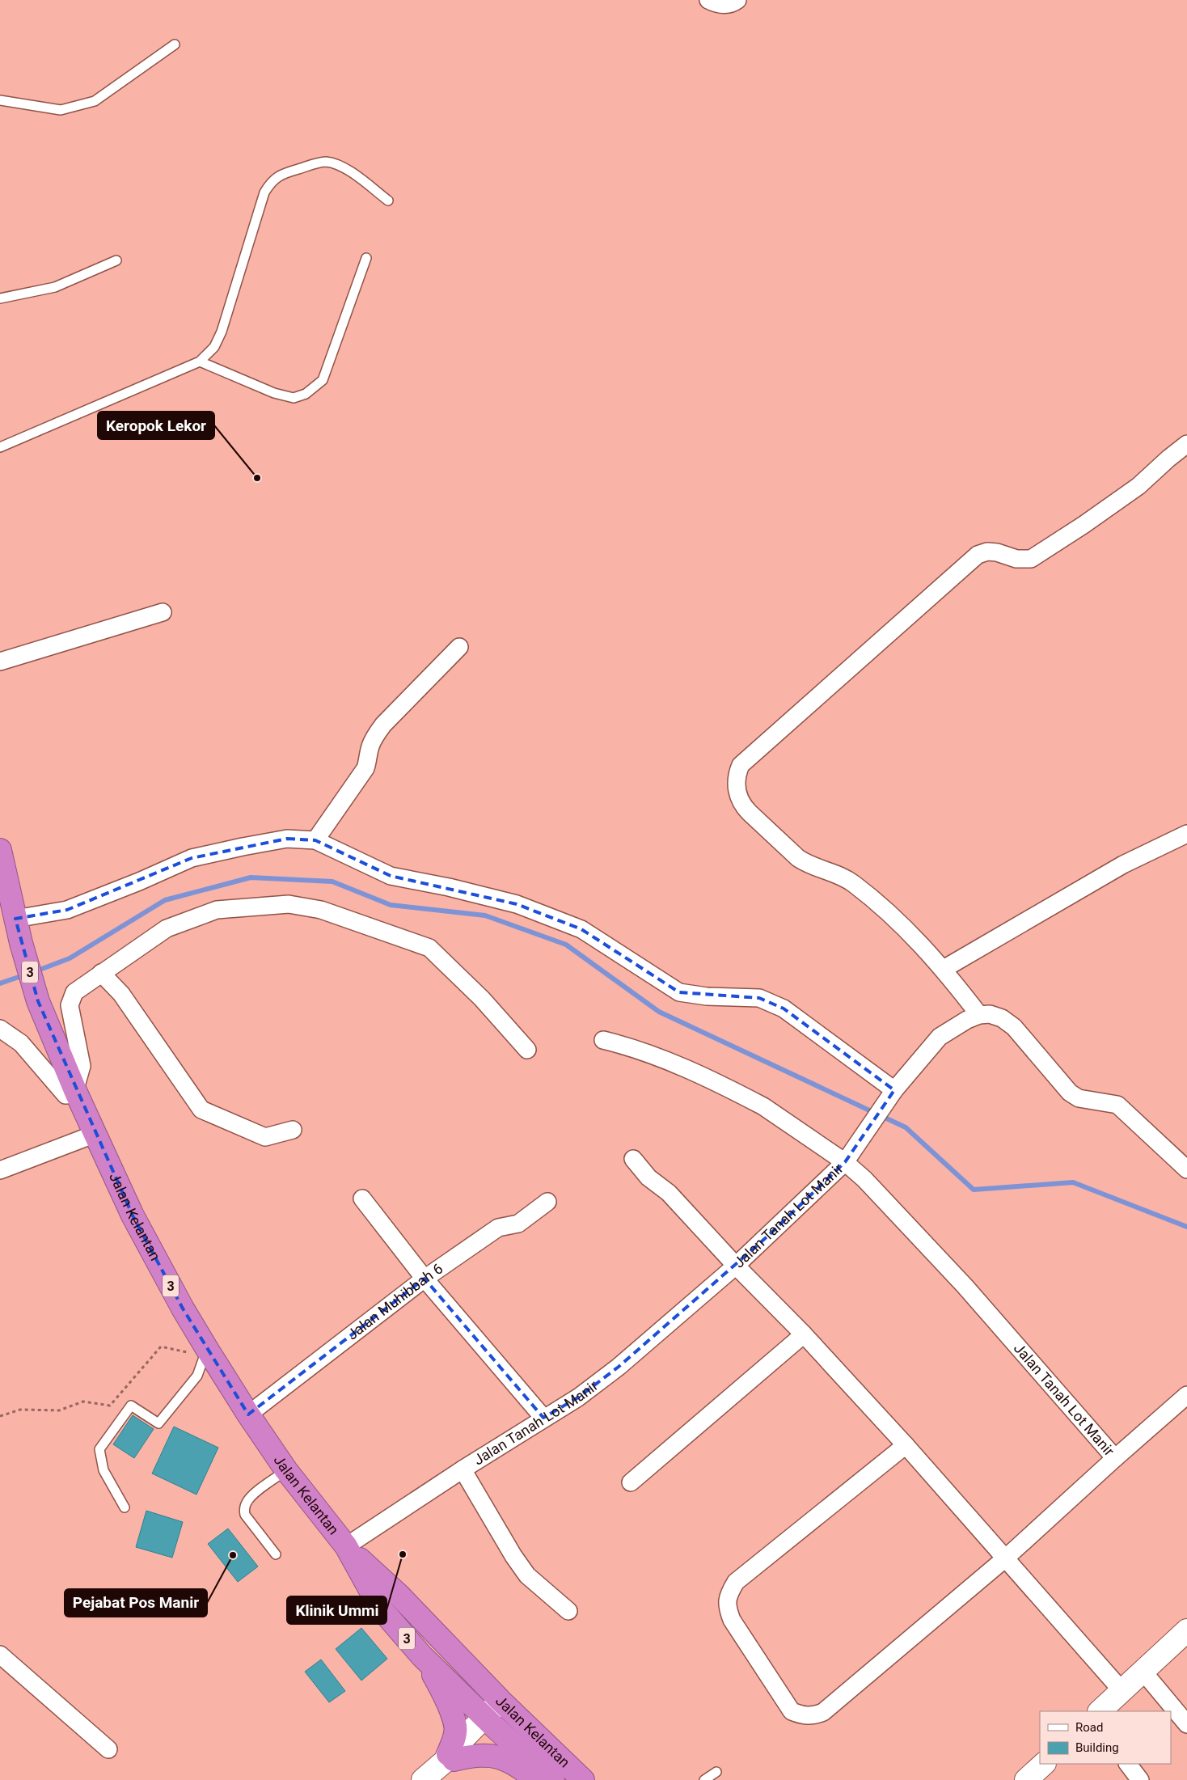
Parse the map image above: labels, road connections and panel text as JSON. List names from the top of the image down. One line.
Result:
{"streets":{"highway":["3","Jalan Kelantan"],"street":["Jalan Tanah Lot Manir","Jalan Muhibbah 6"]},"crossings":[["Jalan Kelantan","Jalan Tanah Lot Manir"],["Jalan Kelantan","Jalan Muhibbah 6"]],"places":["Keropok Lekor","Klinik Ummi","Pejabat Pos Manir"],"legend":["Road","Building"]}
